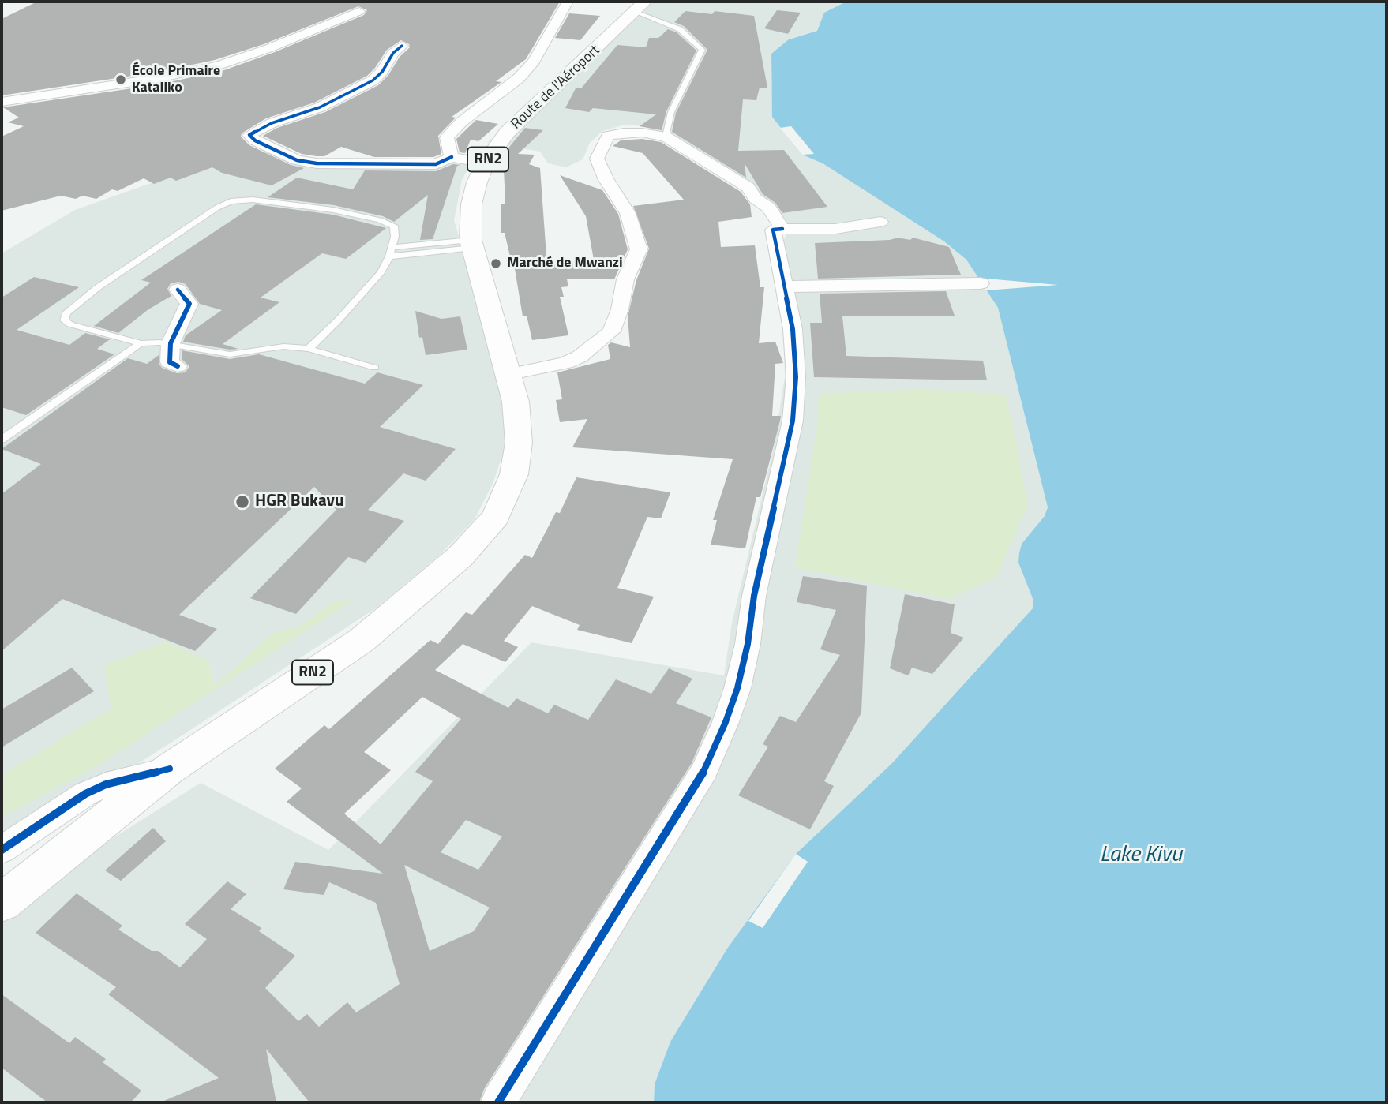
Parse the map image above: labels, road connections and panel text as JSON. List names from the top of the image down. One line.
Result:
{"streets":{"highway":["Route de l'Aéroport","RN2"]},"crossings":[["Route de l'Aéroport","RN2"]],"water":["Lake Kivu"],"places":["École Primaire Kataliko","Marché de Mwanzi","HGR Bukavu"]}
